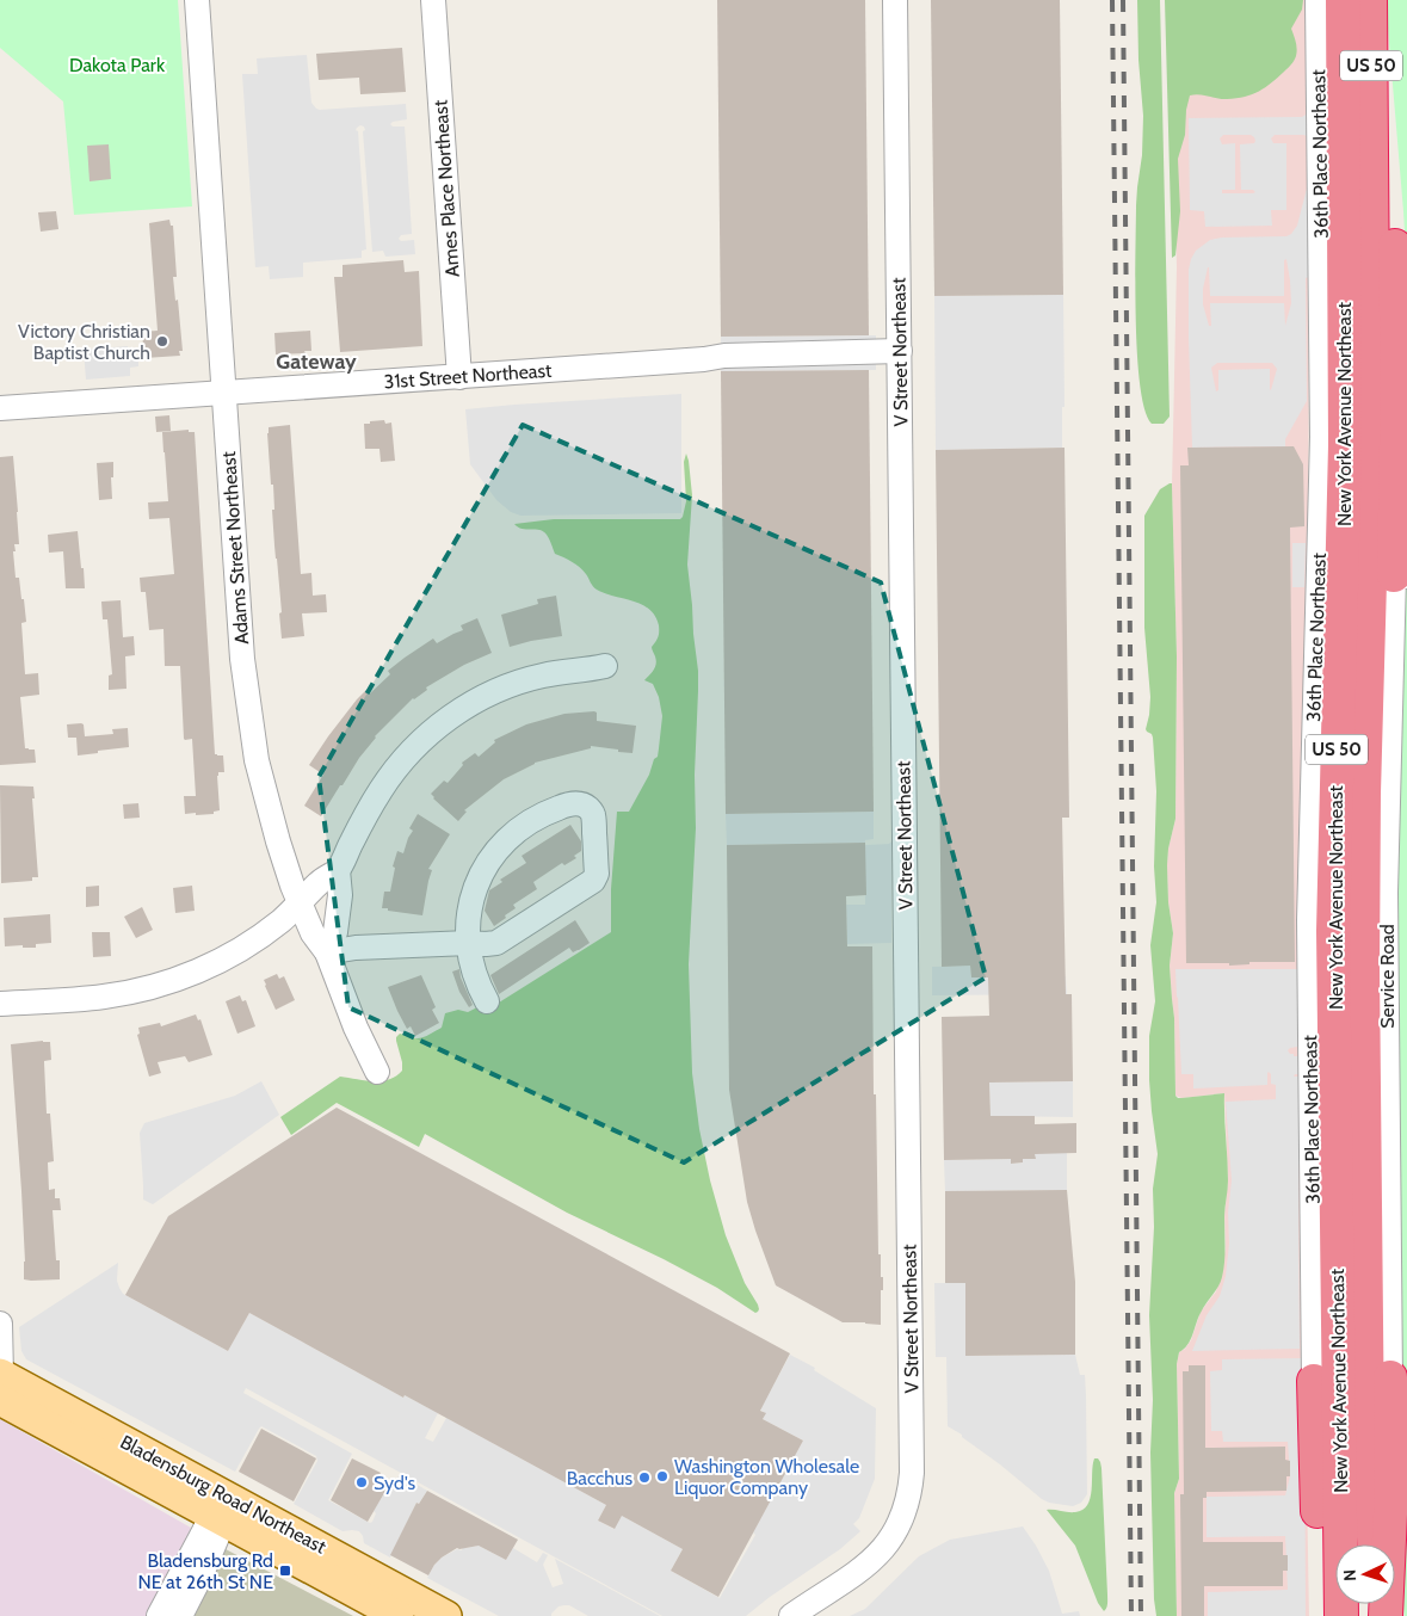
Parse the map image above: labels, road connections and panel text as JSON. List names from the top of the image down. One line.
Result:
{"streets":{"highway":["US 50","New York Avenue Northeast"],"main road":["Bladensburg Road Northeast"],"street":["36th Place Northeast","Ames Place Northeast","V Street Northeast","31st Street Northeast","Adams Street Northeast","Service Road"]},"crossings":[["Ames Place Northeast","31st Street Northeast"],["V Street Northeast","31st Street Northeast"],["31st Street Northeast","Adams Street Northeast"]],"districts":["Gateway"],"parks":["Dakota Park"],"places":{"other":["Victory Christian Baptist Church","Washington Wholesale Liquor Company","Bacchus","Syd's"],"transit":["Bladensburg Rd NE at 26th St NE"]},"north":"left"}
